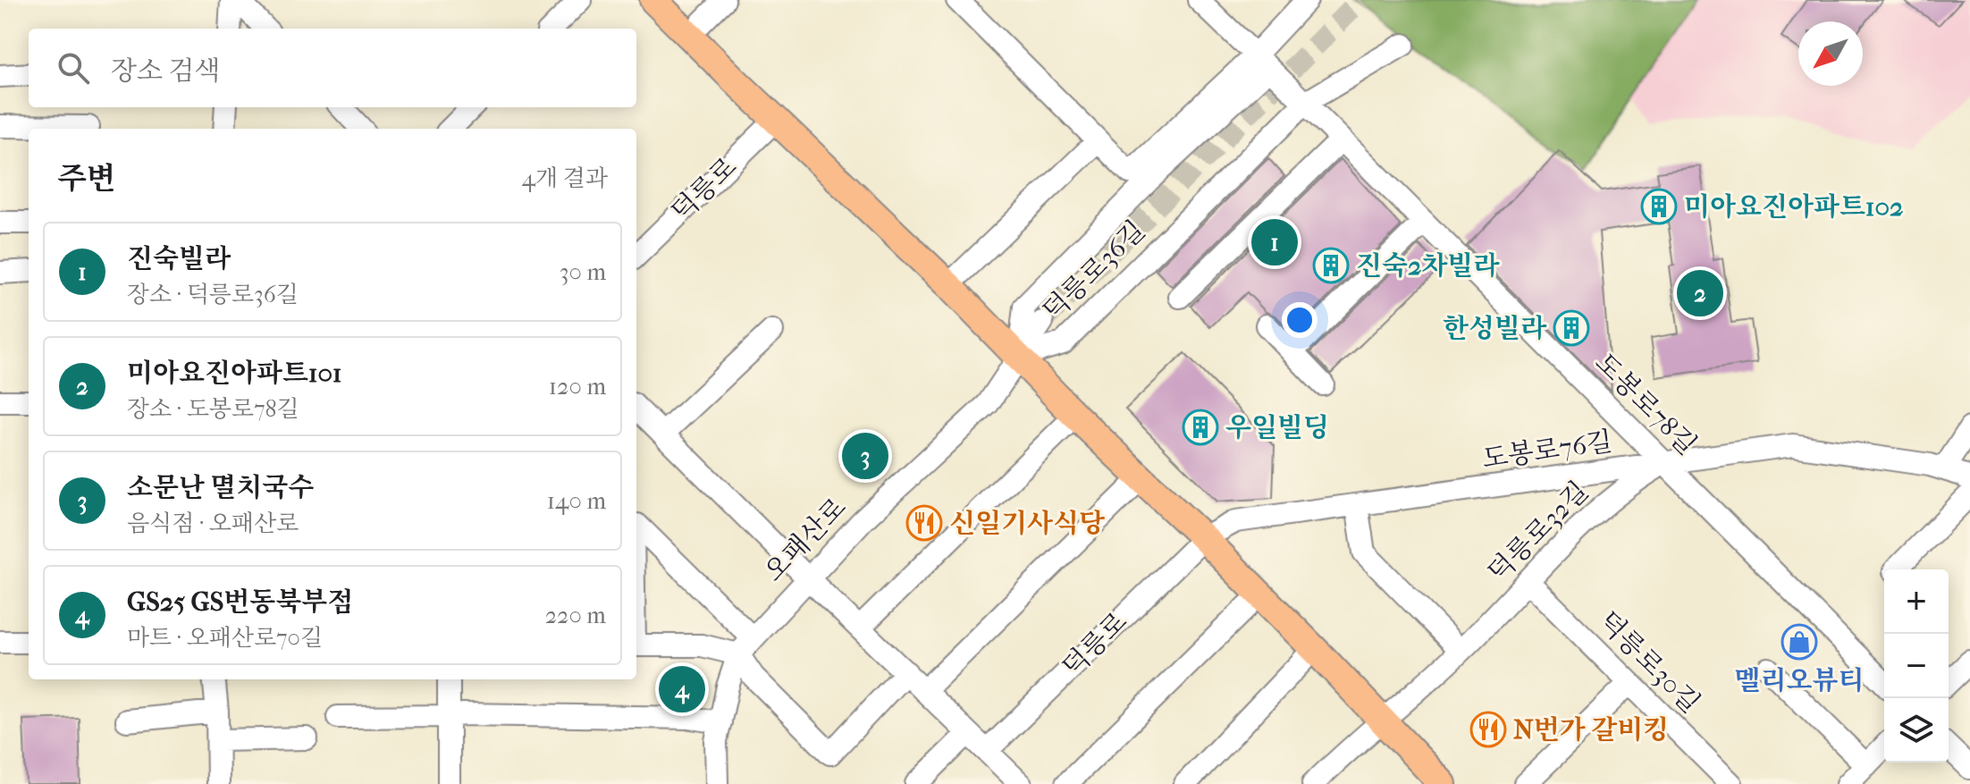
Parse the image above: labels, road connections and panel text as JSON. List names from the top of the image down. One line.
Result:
{"streets":{"street":["덕릉로","덕릉로36길","도봉로78길","도봉로76길","덕릉로32길","오패산로","덕릉로30길"]},"crossings":[["덕릉로","도봉로76길"],["덕릉로36길","도봉로78길"],["덕릉로36길","오패산로"],["도봉로78길","도봉로76길"],["도봉로78길","덕릉로32길"],["도봉로76길","덕릉로32길"],["덕릉로32길","덕릉로30길"]],"places":{"building":["미아요진아파트102","진숙2차빌라","한성빌라","우일빌딩"],"restaurant":["신일기사식당","N번가 갈비킹"],"shop":["멜리오뷰티"]},"north":"bottom left","page":{"search":"장소 검색","heading":["주변","4개 결과"],"pins":["1","2","3","4"],"list":[{"mark":"1","name":"진숙빌라","note":"장소 · 덕릉로36길","value":"30 m"},{"mark":"2","name":"미아요진아파트101","note":"장소 · 도봉로78길","value":"120 m"},{"mark":"3","name":"소문난 멸치국수","note":"음식점 · 오패산로","value":"140 m"},{"mark":"4","name":"GS25 GS번동북부점","note":"마트 · 오패산로70길","value":"220 m"}],"map_buttons":["+","−"]}}
